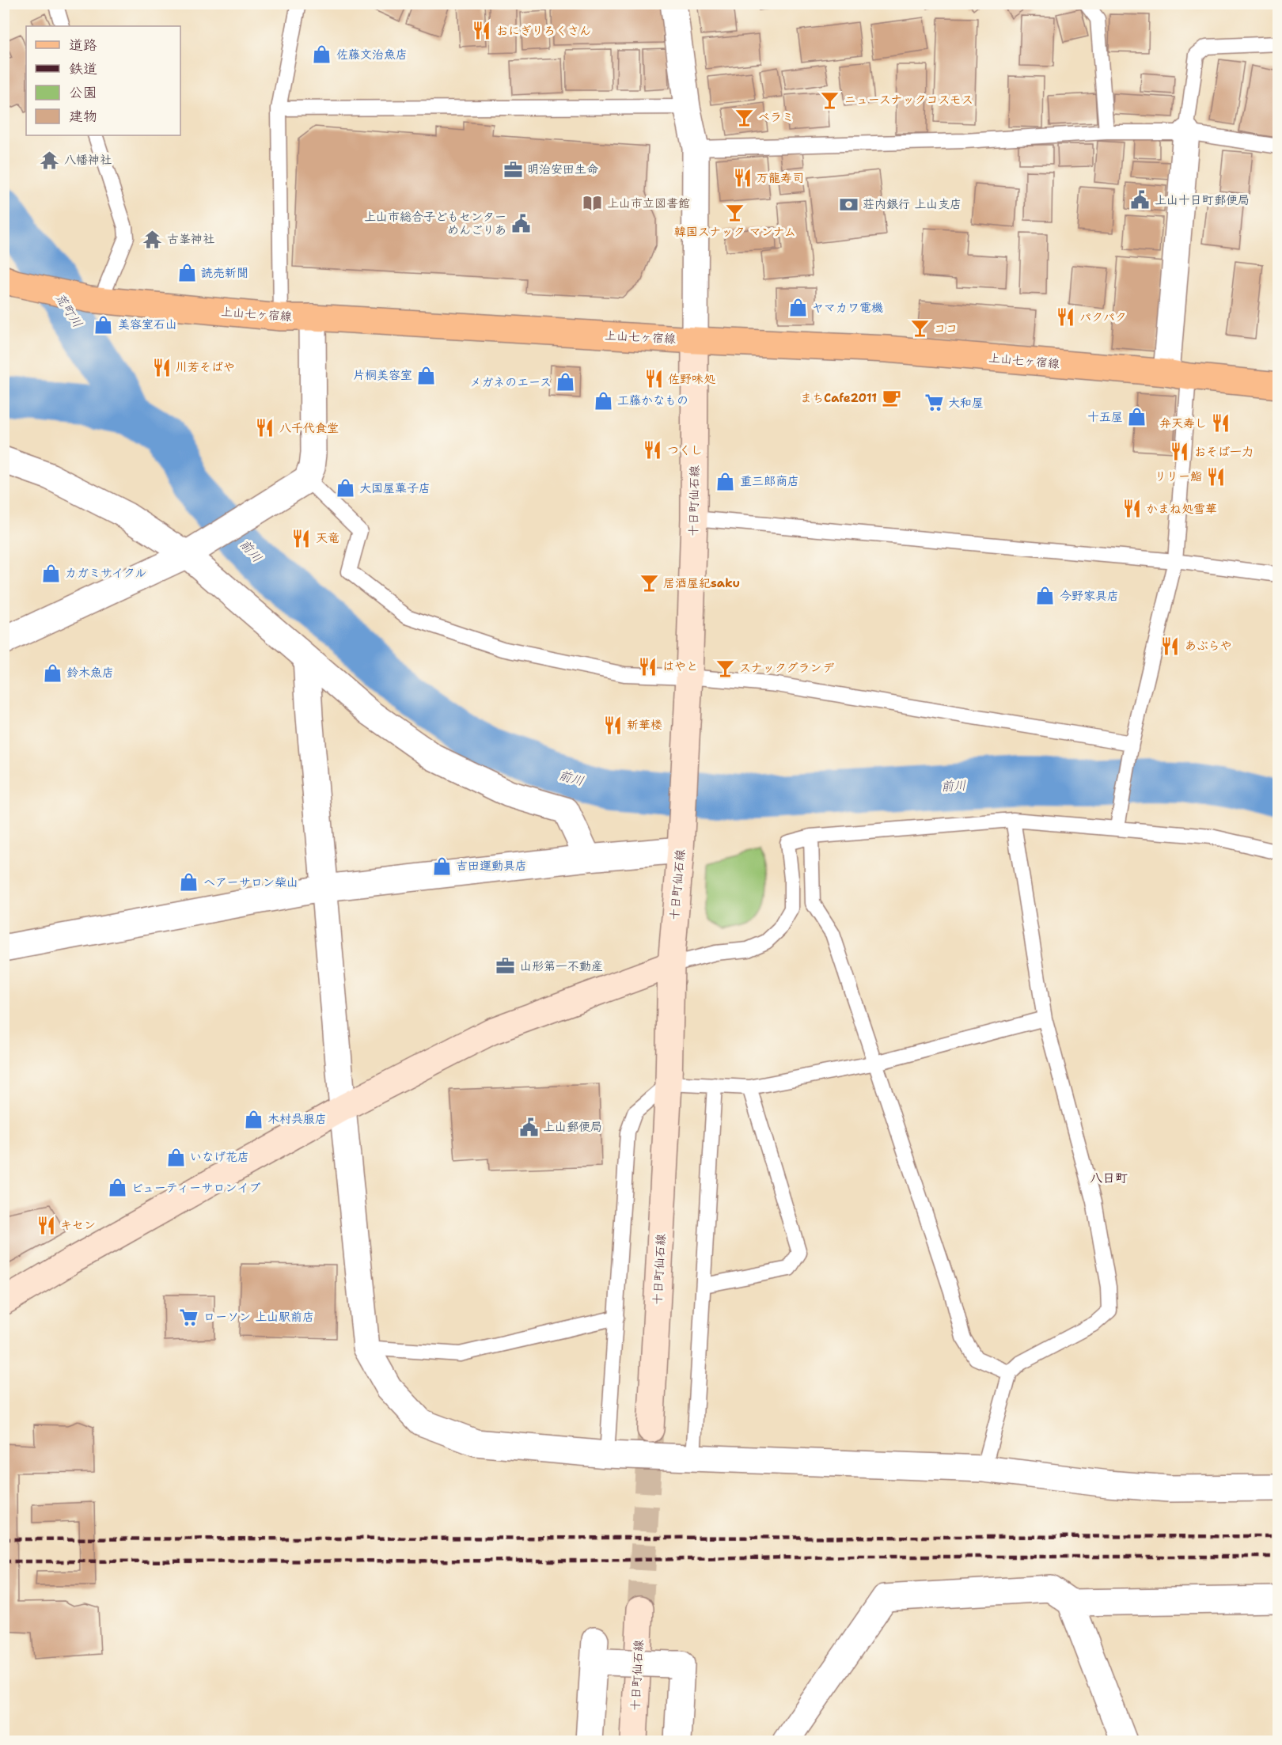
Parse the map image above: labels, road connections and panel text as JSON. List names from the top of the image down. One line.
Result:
{"streets":{"main road":["上山七ヶ宿線","十日町仙石線"]},"crossings":[["上山七ヶ宿線","十日町仙石線"]],"districts":["八日町"],"water":["荒町川","前川"],"places":{"restaurant":["おにぎりろくさん","万龍寿司","パクパク","川芳そばや","佐野味処","弁天寿し","八千代食堂","つくし","おそば一力","リリー鮨","かまね処雪華","天竜","あぶらや","はやと","新華楼","キセン"],"shop":["佐藤文治魚店","読売新聞","ヤマカワ電機","美容室石山","片桐美容室","メガネのエース","工藤かなもの","十五屋","重三郎商店","大国屋菓子店","カガミサイクル","今野家具店","鈴木魚店","吉田運動具店","ヘアーサロン柴山","木村呉服店","いなげ花店","ビューティーサロンイブ"],"bar":["ニュースナックコスモス","ベラミ","韓国スナック マンナム","ココ","居酒屋紀saku","スナックグランデ"],"temple":["八幡神社","古峯神社"],"office":["明治安田生命","山形第一不動産"],"public building":["上山十日町郵便局","上山市総合子どもセンター めんごりあ","上山郵便局"],"library":["上山市立図書館"],"bank":["荘内銀行 上山支店"],"cafe":["まちCafe2011"],"supermarket":["大和屋","ローソン 上山駅前店"]},"legend":["道路","鉄道","公園","建物"]}
